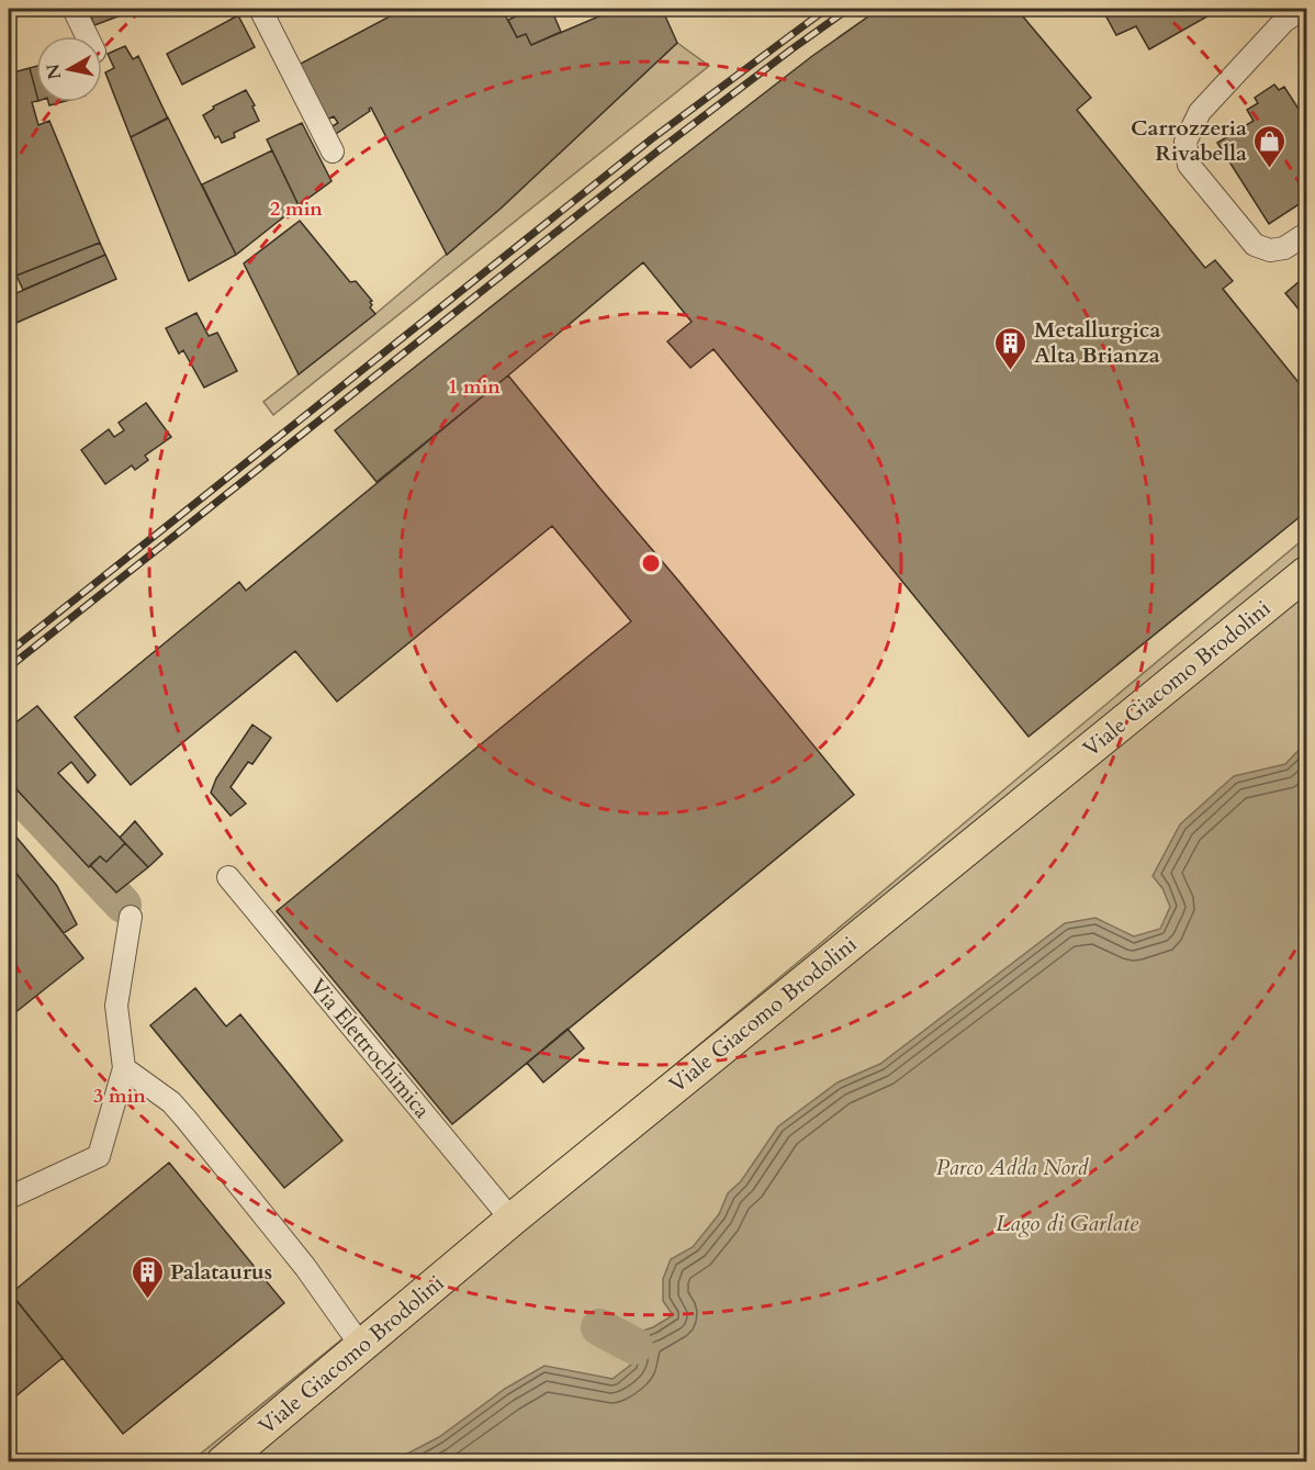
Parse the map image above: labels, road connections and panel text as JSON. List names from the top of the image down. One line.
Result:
{"streets":{"main road":["Viale Giacomo Brodolini"],"street":["Via Elettrochimica"]},"crossings":[["Viale Giacomo Brodolini","Via Elettrochimica"]],"water":["Lago di Garlate"],"parks":["Parco Adda Nord"],"places":{"shop":["Carrozzeria Rivabella"],"building":["Metallurgica Alta Brianza","Palataurus"]},"north":"left","rings":["2 min","1 min","3 min"]}
